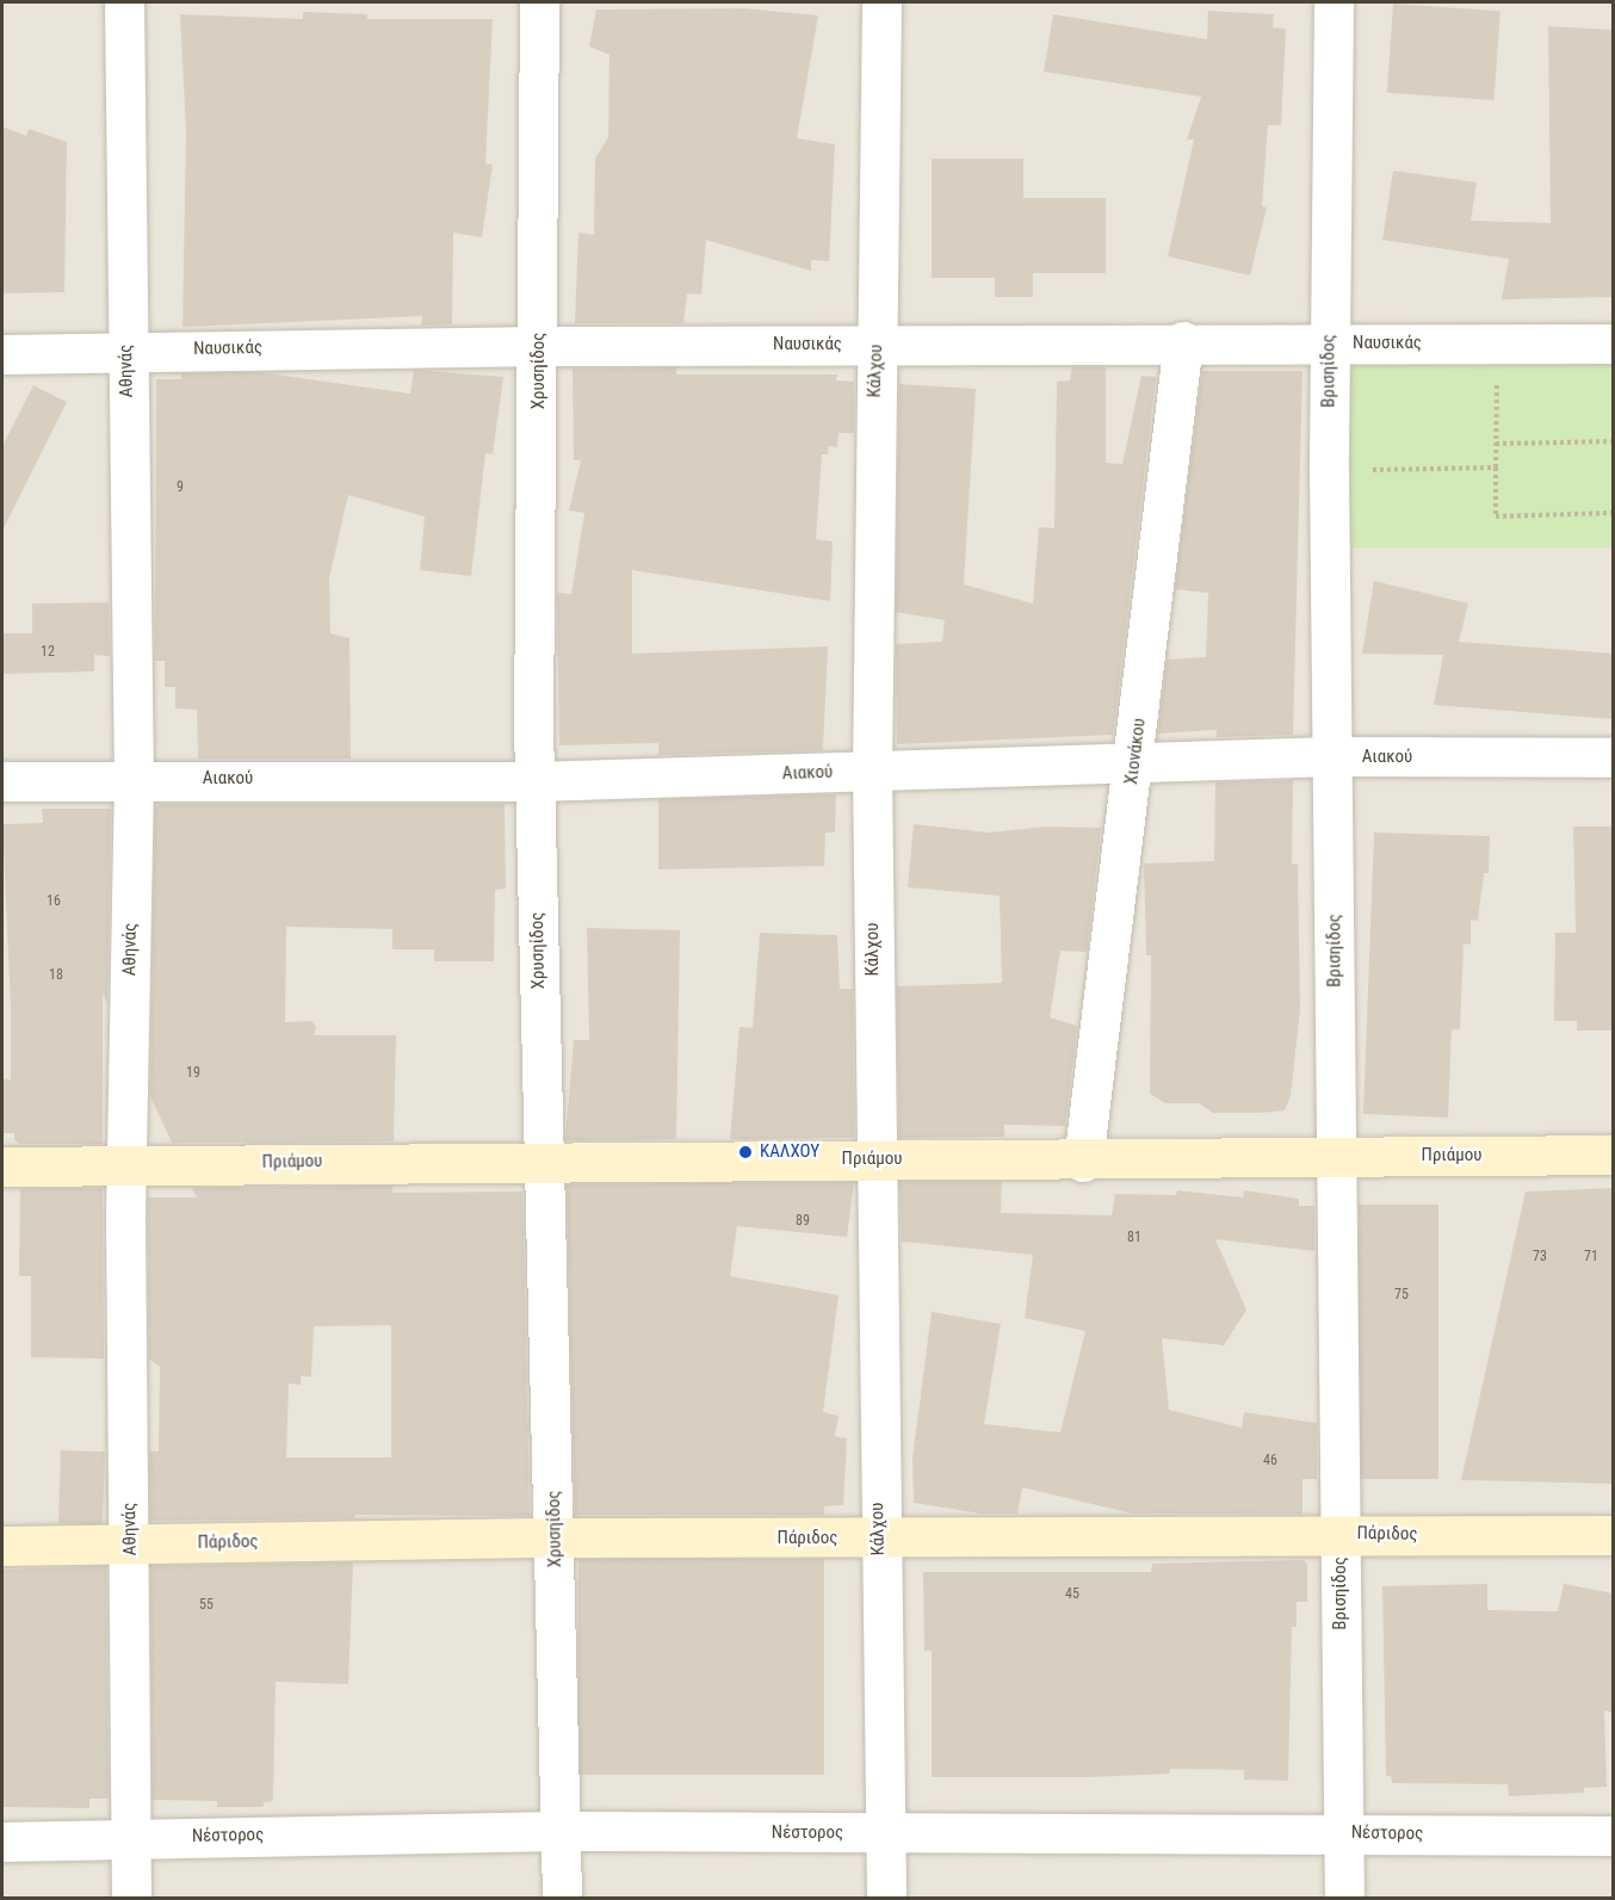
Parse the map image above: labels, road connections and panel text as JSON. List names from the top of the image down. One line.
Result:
{"streets":{"street":["Ναυσικάς","Αθηνάς","Χρυσηίδος","Κάλχου","Βρισηίδος","Χιονάκου","Αιακού","Πριάμου","Πάριδος","Νέστορος"]},"crossings":[["Ναυσικάς","Αθηνάς"],["Ναυσικάς","Χρυσηίδος"],["Ναυσικάς","Κάλχου"],["Ναυσικάς","Βρισηίδος"],["Ναυσικάς","Χιονάκου"],["Αθηνάς","Αιακού"],["Αθηνάς","Πριάμου"],["Αθηνάς","Πάριδος"],["Αθηνάς","Νέστορος"],["Χρυσηίδος","Αιακού"],["Χρυσηίδος","Πριάμου"],["Χρυσηίδος","Πάριδος"],["Χρυσηίδος","Νέστορος"],["Κάλχου","Αιακού"],["Κάλχου","Πριάμου"],["Κάλχου","Πάριδος"],["Κάλχου","Νέστορος"],["Βρισηίδος","Αιακού"],["Βρισηίδος","Πριάμου"],["Βρισηίδος","Πάριδος"],["Βρισηίδος","Νέστορος"],["Χιονάκου","Αιακού"],["Χιονάκου","Πριάμου"]],"places":["ΚΑΛΧΟΥ"],"house_numbers":["9","12","16","18","19","89","81","73","71","75","46","45","55"]}
